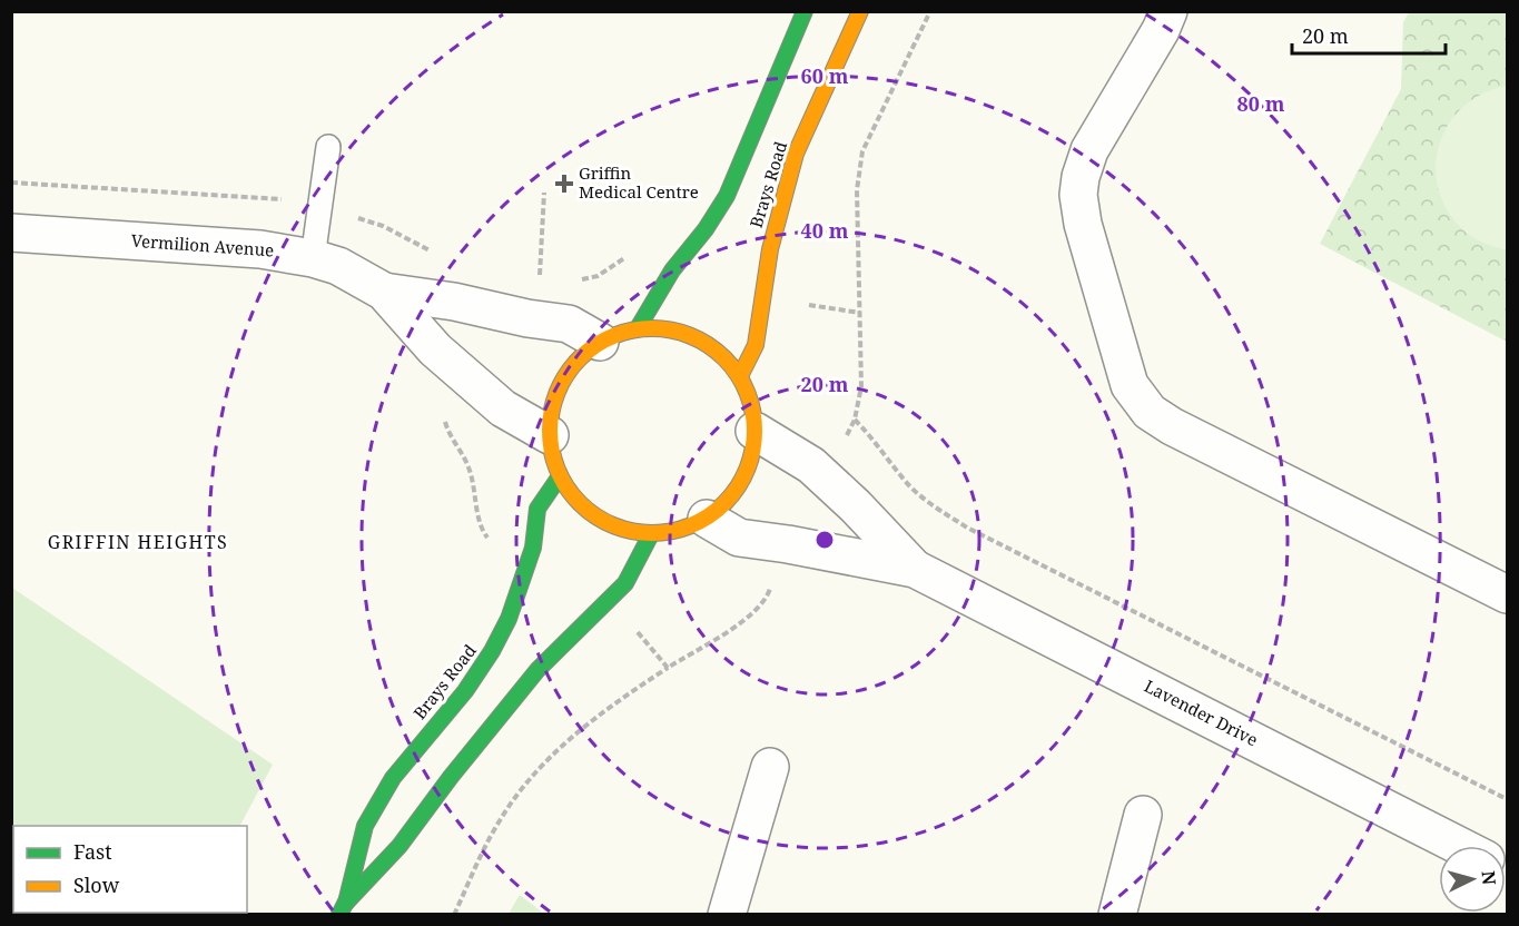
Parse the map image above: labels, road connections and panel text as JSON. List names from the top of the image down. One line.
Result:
{"streets":{"main road":["Brays Road"],"street":["Vermilion Avenue","Lavender Drive"]},"crossings":[["Brays Road","Vermilion Avenue"],["Brays Road","Lavender Drive"],["Vermilion Avenue","Lavender Drive"]],"districts":["GRIFFIN HEIGHTS"],"places":{"health":["Griffin Medical Centre"]},"legend":["Fast","Slow"],"scale_bar":"20 m","north":"right","rings":["60 m","80 m","40 m","20 m"]}
